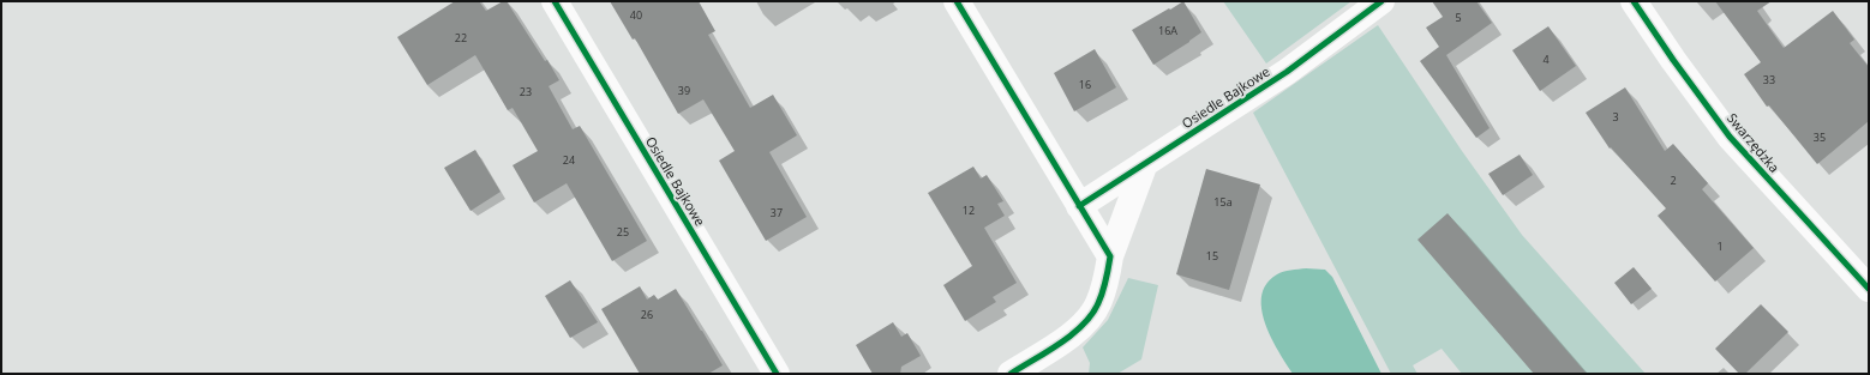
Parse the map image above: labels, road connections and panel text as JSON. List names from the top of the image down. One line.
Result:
{"streets":{"street":["Osiedle Bajkowe","Swarzędzka"]},"house_numbers":["40","5","16A","22","4","33","16","39","23","3","35","24","2","15a","12","37","25","1","15","26"]}
